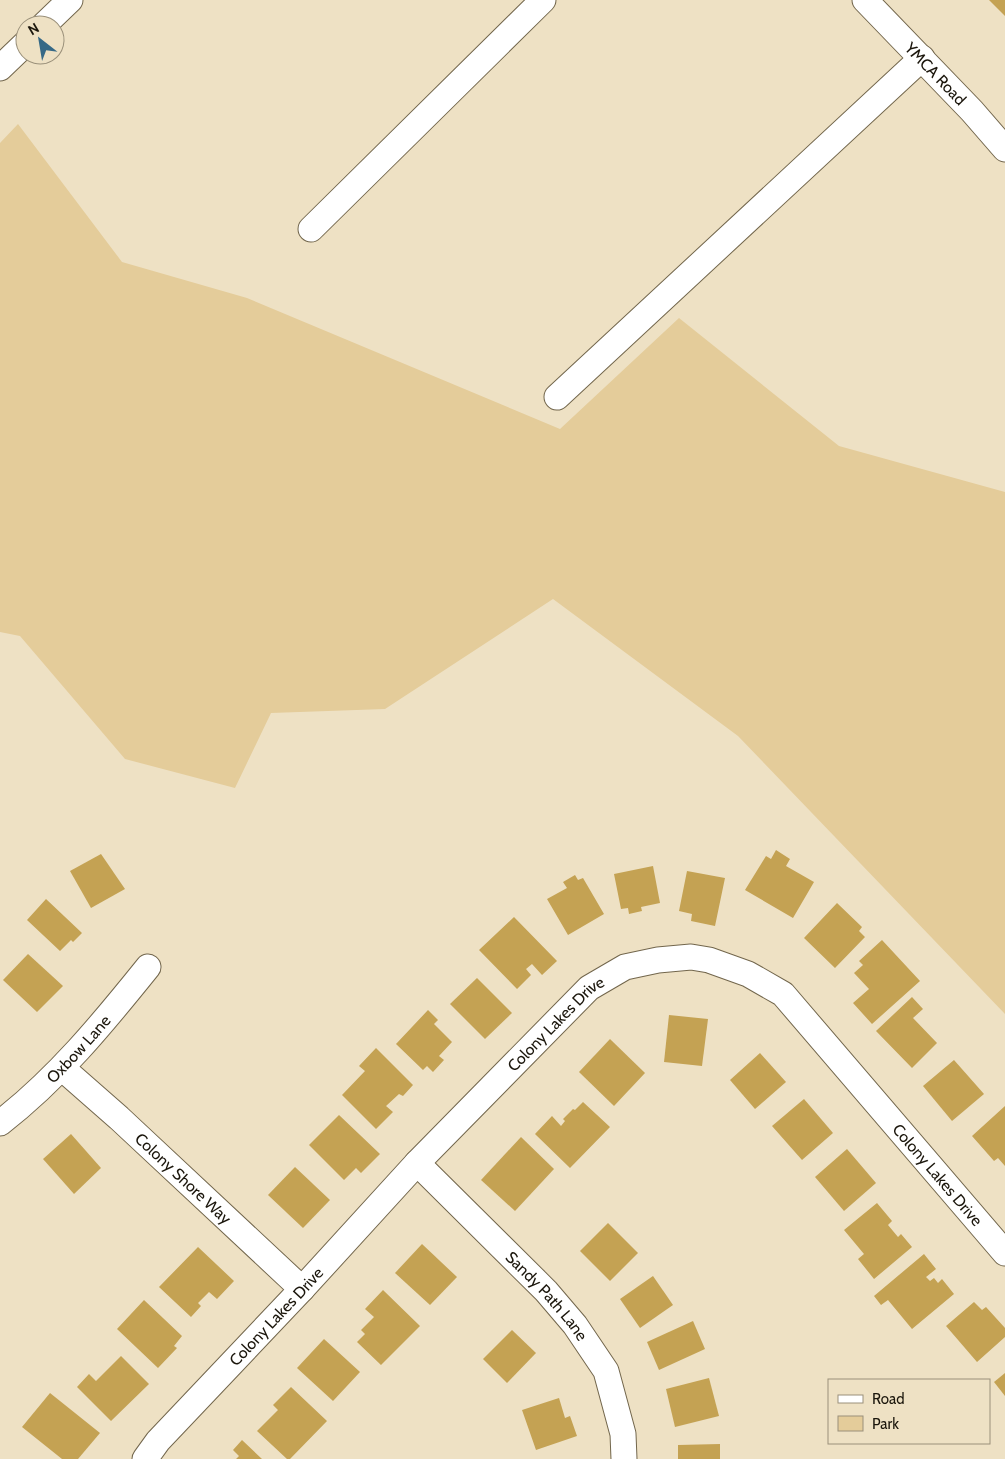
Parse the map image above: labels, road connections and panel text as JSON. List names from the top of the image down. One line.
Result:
{"streets":{"street":["YMCA Road","Colony Lakes Drive","Oxbow Lane","Colony Shore Way","Sandy Path Lane"]},"crossings":[["Colony Lakes Drive","Colony Shore Way"],["Colony Lakes Drive","Sandy Path Lane"],["Oxbow Lane","Colony Shore Way"]],"legend":["Road","Park"],"north":"top left"}
